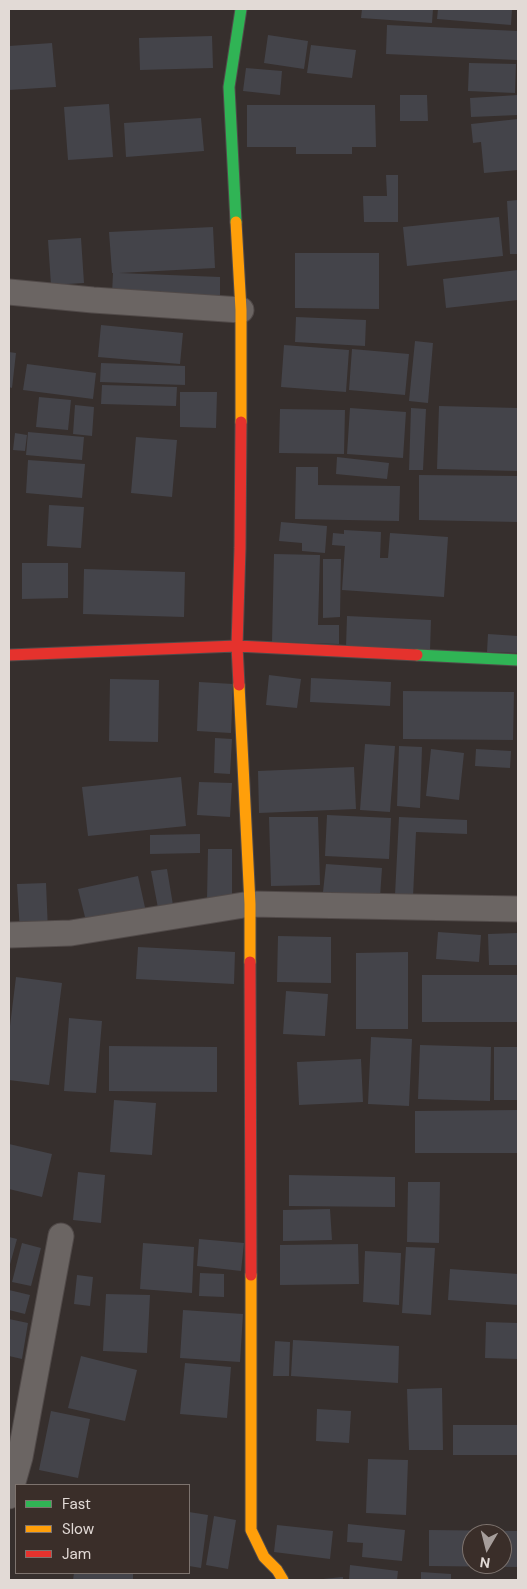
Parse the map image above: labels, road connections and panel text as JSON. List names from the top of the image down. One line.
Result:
{"legend":["Fast","Slow","Jam"],"north":"bottom"}
